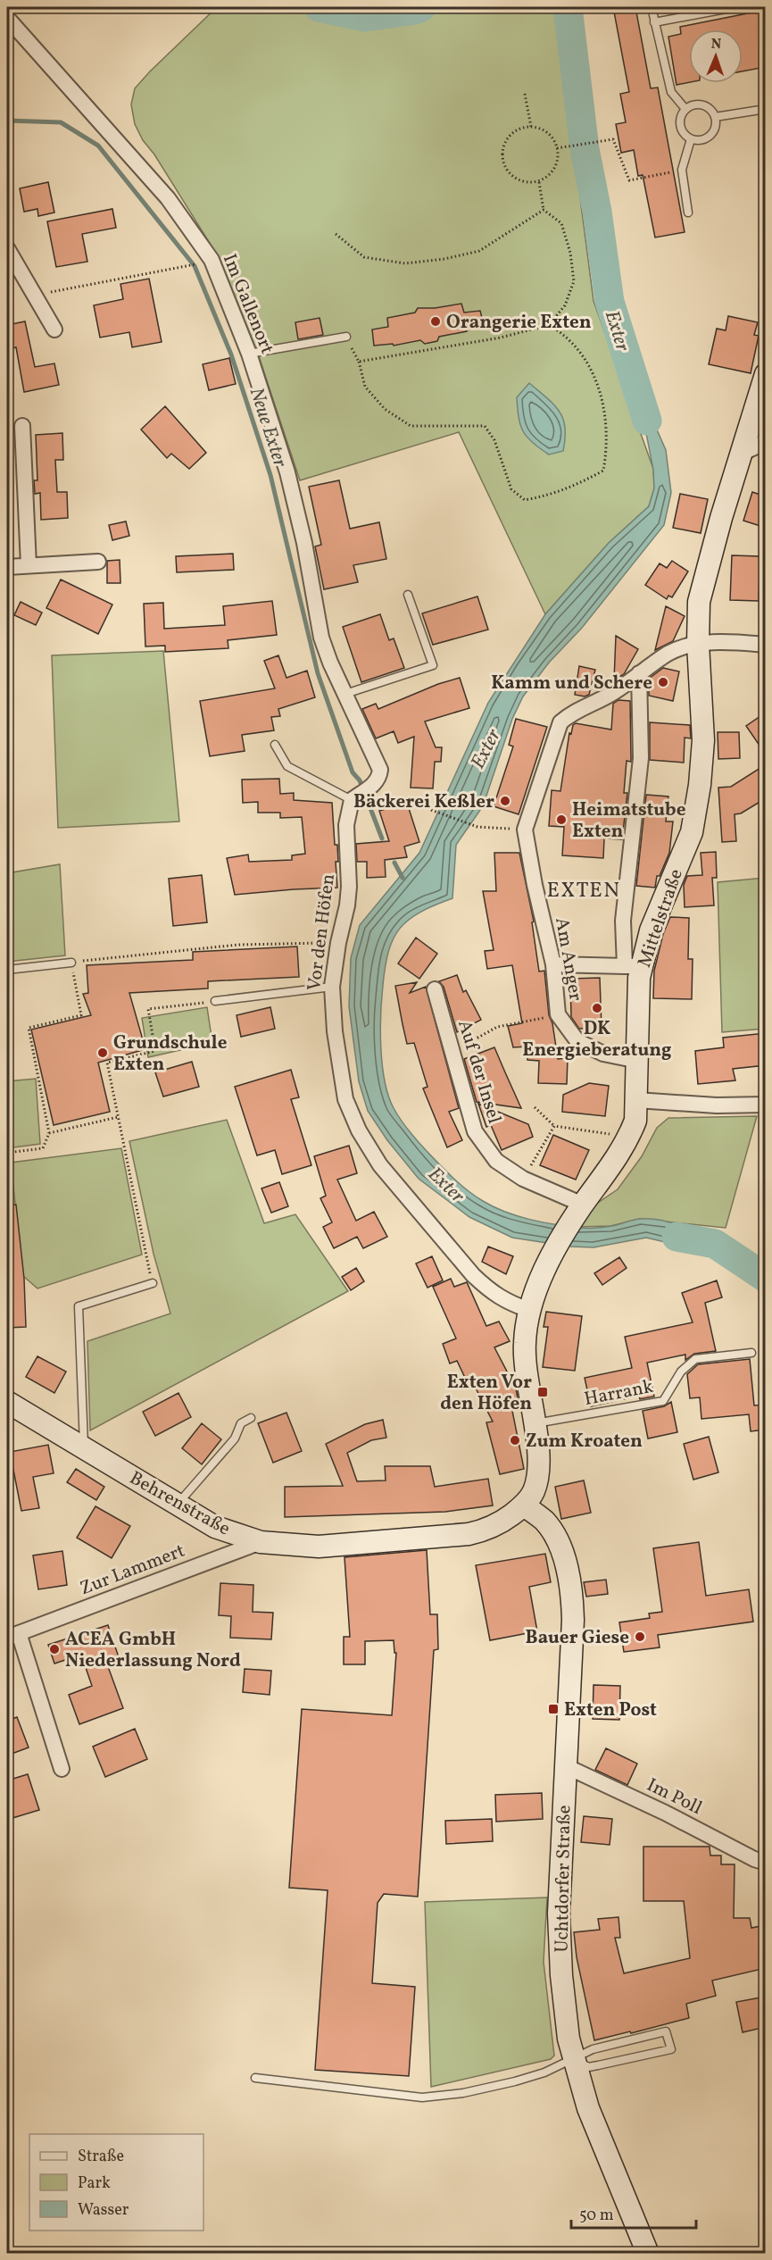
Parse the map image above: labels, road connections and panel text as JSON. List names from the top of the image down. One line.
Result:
{"streets":{"main road":["Mittelstraße","Behrenstraße","Uchtdorfer Straße"],"street":["Im Gallenort","Vor den Höfen","Am Anger","Auf der Insel","Zur Lammert","Im Poll"],"lane":["Harrank"]},"crossings":[["Im Gallenort","Vor den Höfen"],["Mittelstraße","Vor den Höfen"],["Mittelstraße","Am Anger"],["Mittelstraße","Auf der Insel"],["Mittelstraße","Harrank"],["Mittelstraße","Behrenstraße"],["Mittelstraße","Uchtdorfer Straße"],["Behrenstraße","Zur Lammert"],["Behrenstraße","Uchtdorfer Straße"],["Im Poll","Uchtdorfer Straße"]],"districts":["EXTEN"],"water":["Exter","Neue Exter"],"places":{"other":["Orangerie Exten","Kamm und Schere","Bäckerei Keßler","Heimatstube Exten","DK Energieberatung","Grundschule Exten","Zum Kroaten","Bauer Giese","ACEA GmbH Niederlassung Nord"],"transit":["Exten Vor den Höfen","Exten Post"]},"legend":["Straße","Park","Wasser"],"scale_bar":"50 m","north":"top"}
